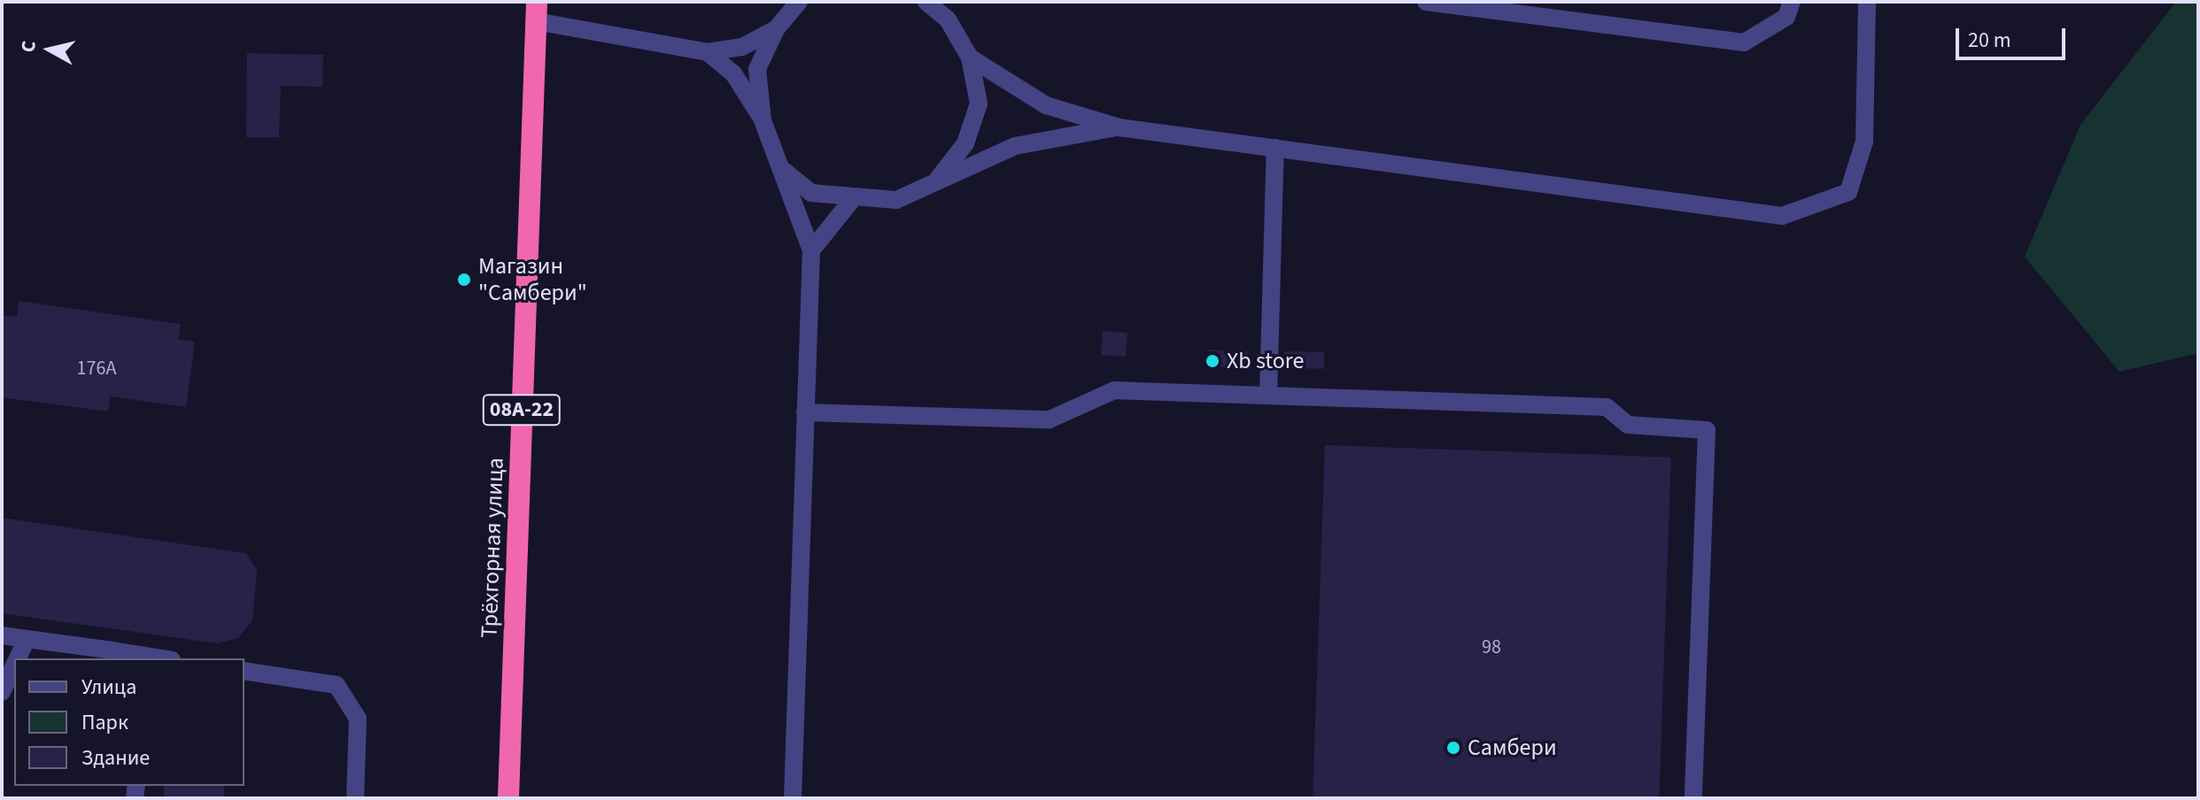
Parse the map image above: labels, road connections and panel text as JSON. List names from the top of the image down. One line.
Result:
{"streets":{"highway":["08А-22","Трёхгорная улица"]},"places":["Магазин \"Самбери\"","Xb store","Самбери"],"house_numbers":["176А","98"],"legend":["Улица","Парк","Здание"],"scale_bar":"20 m","north":"left"}
